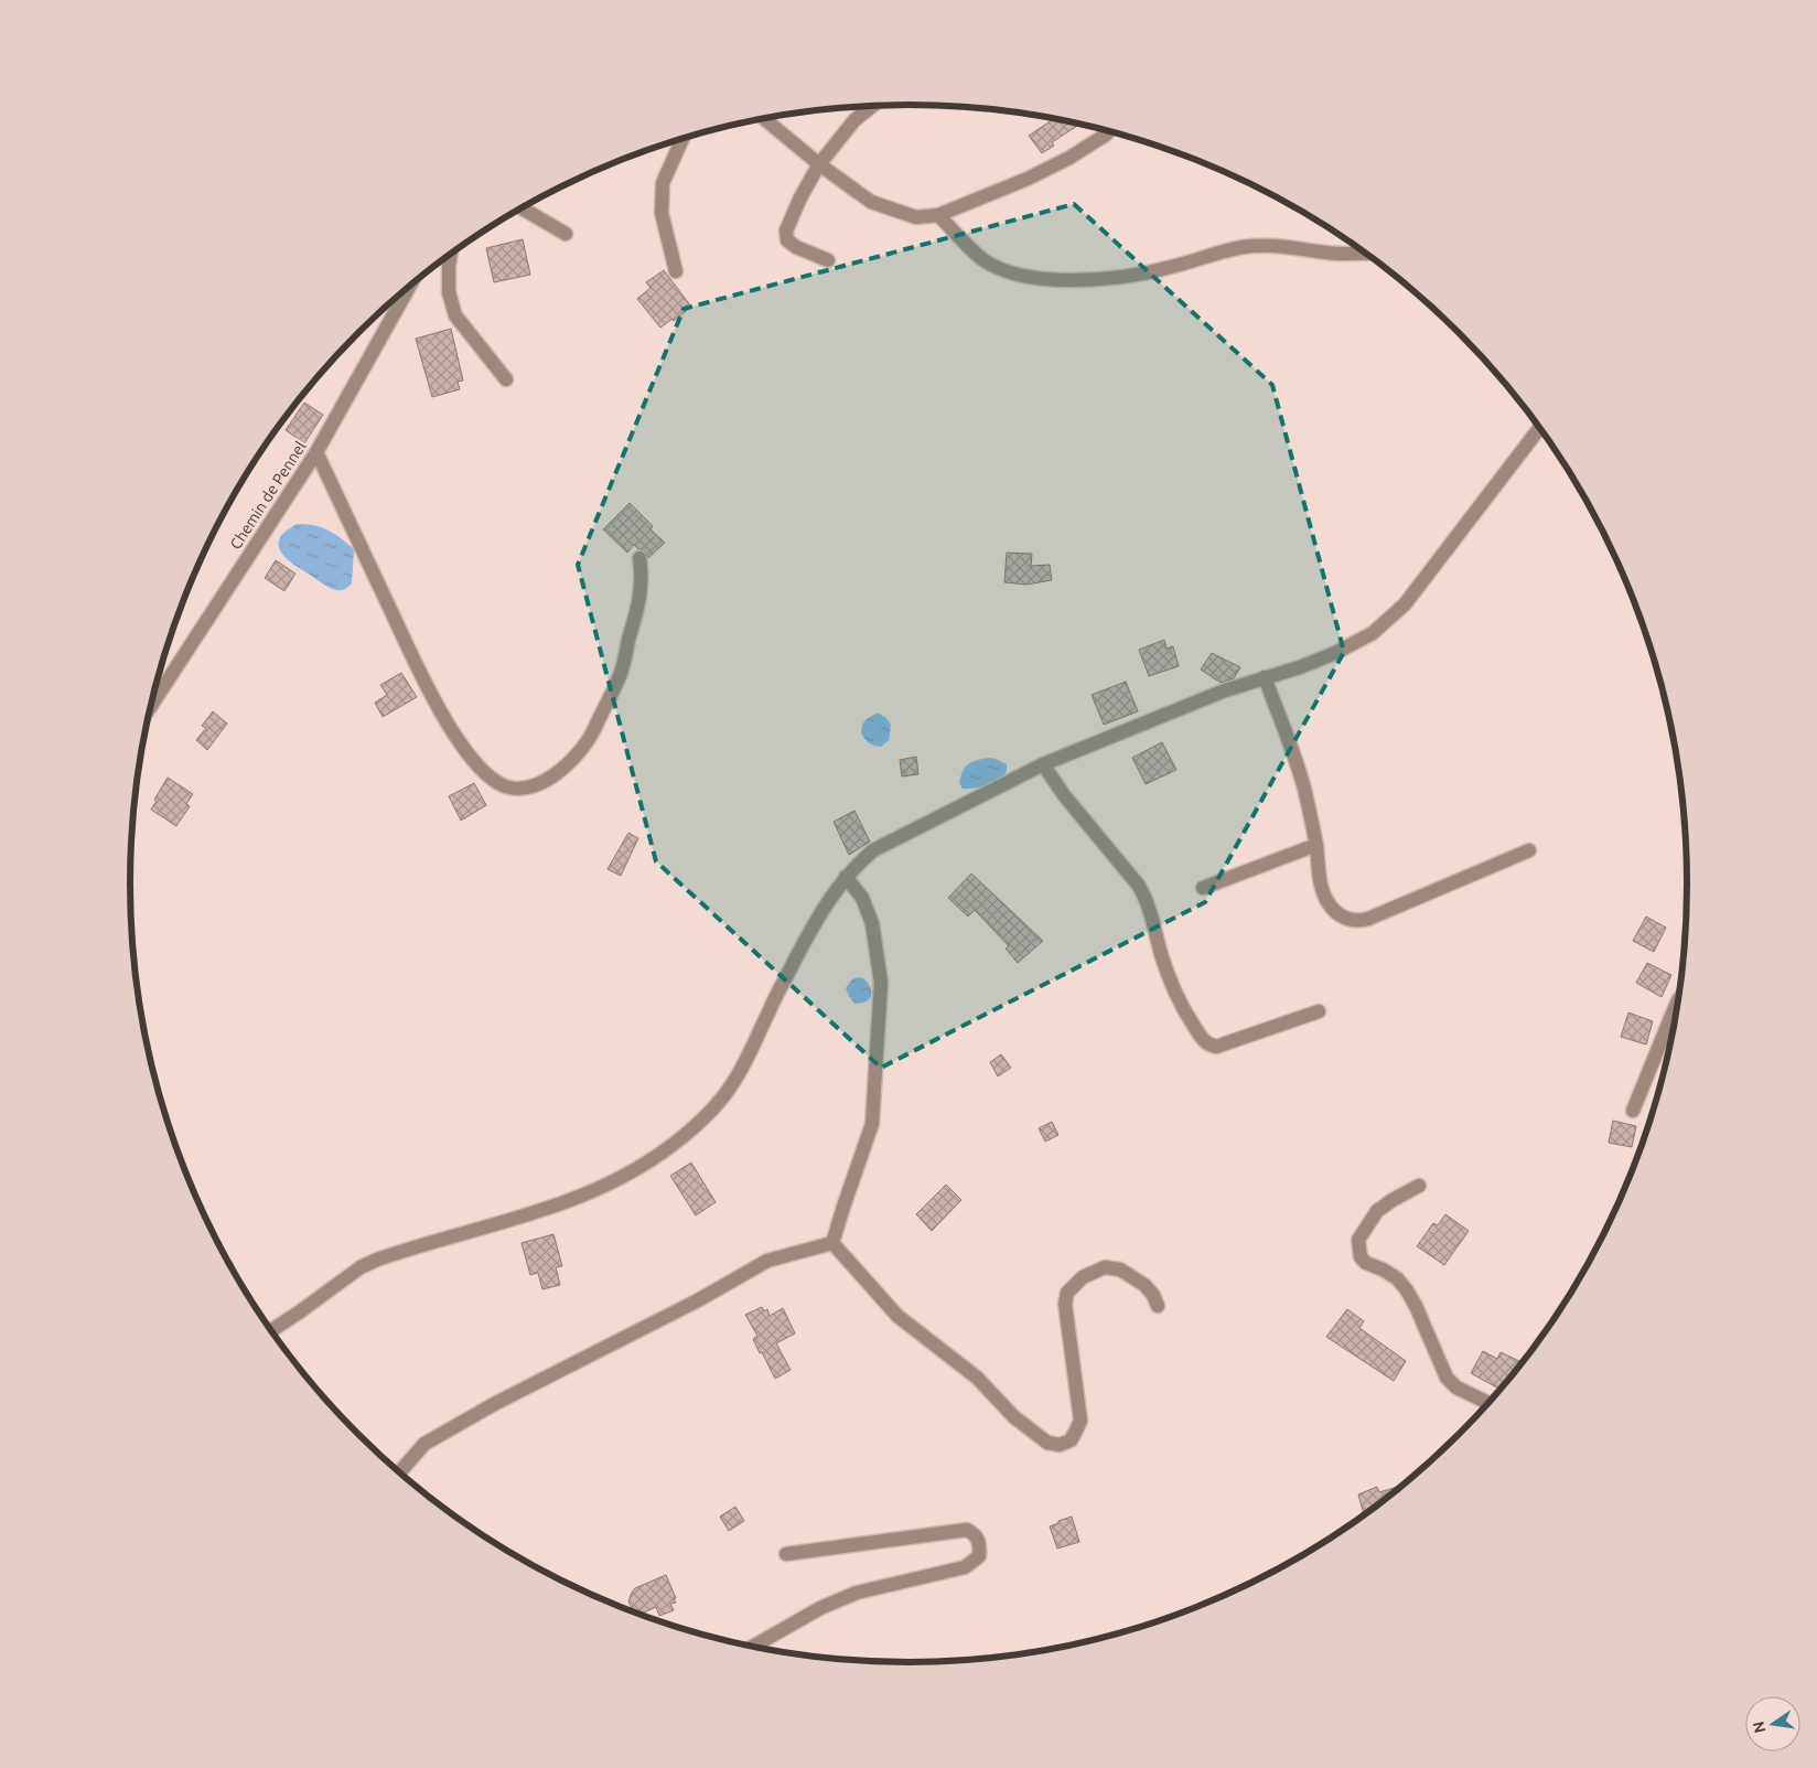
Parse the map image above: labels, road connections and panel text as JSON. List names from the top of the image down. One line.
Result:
{"streets":{"street":["Chemin de Pennel"]},"north":"left"}
